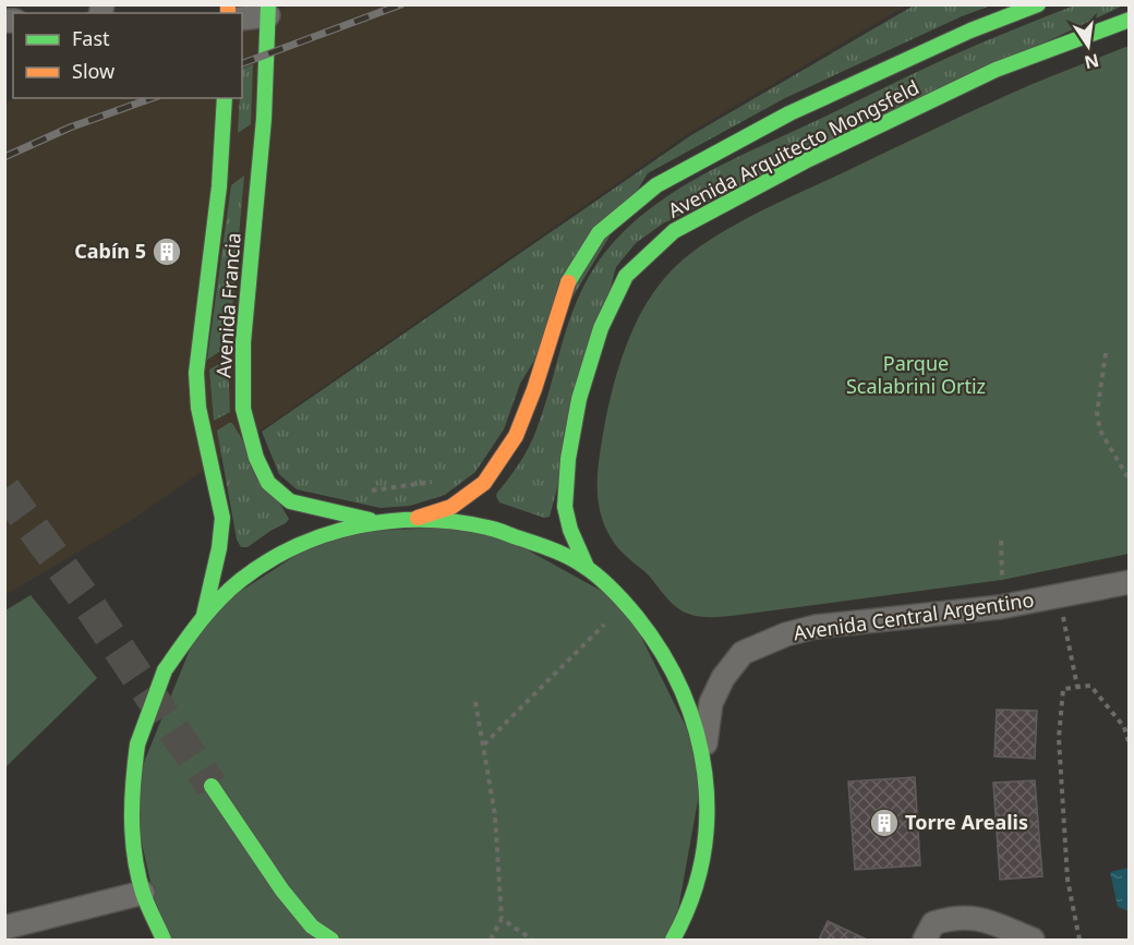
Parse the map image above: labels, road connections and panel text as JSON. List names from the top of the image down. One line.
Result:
{"streets":{"main road":["Avenida Arquitecto Mongsfeld","Avenida Francia"],"street":["Avenida Central Argentino"]},"parks":["Parque Scalabrini Ortiz"],"places":{"building":["Cabín 5","Torre Arealis"]},"legend":["Fast","Slow"],"north":"bottom"}
